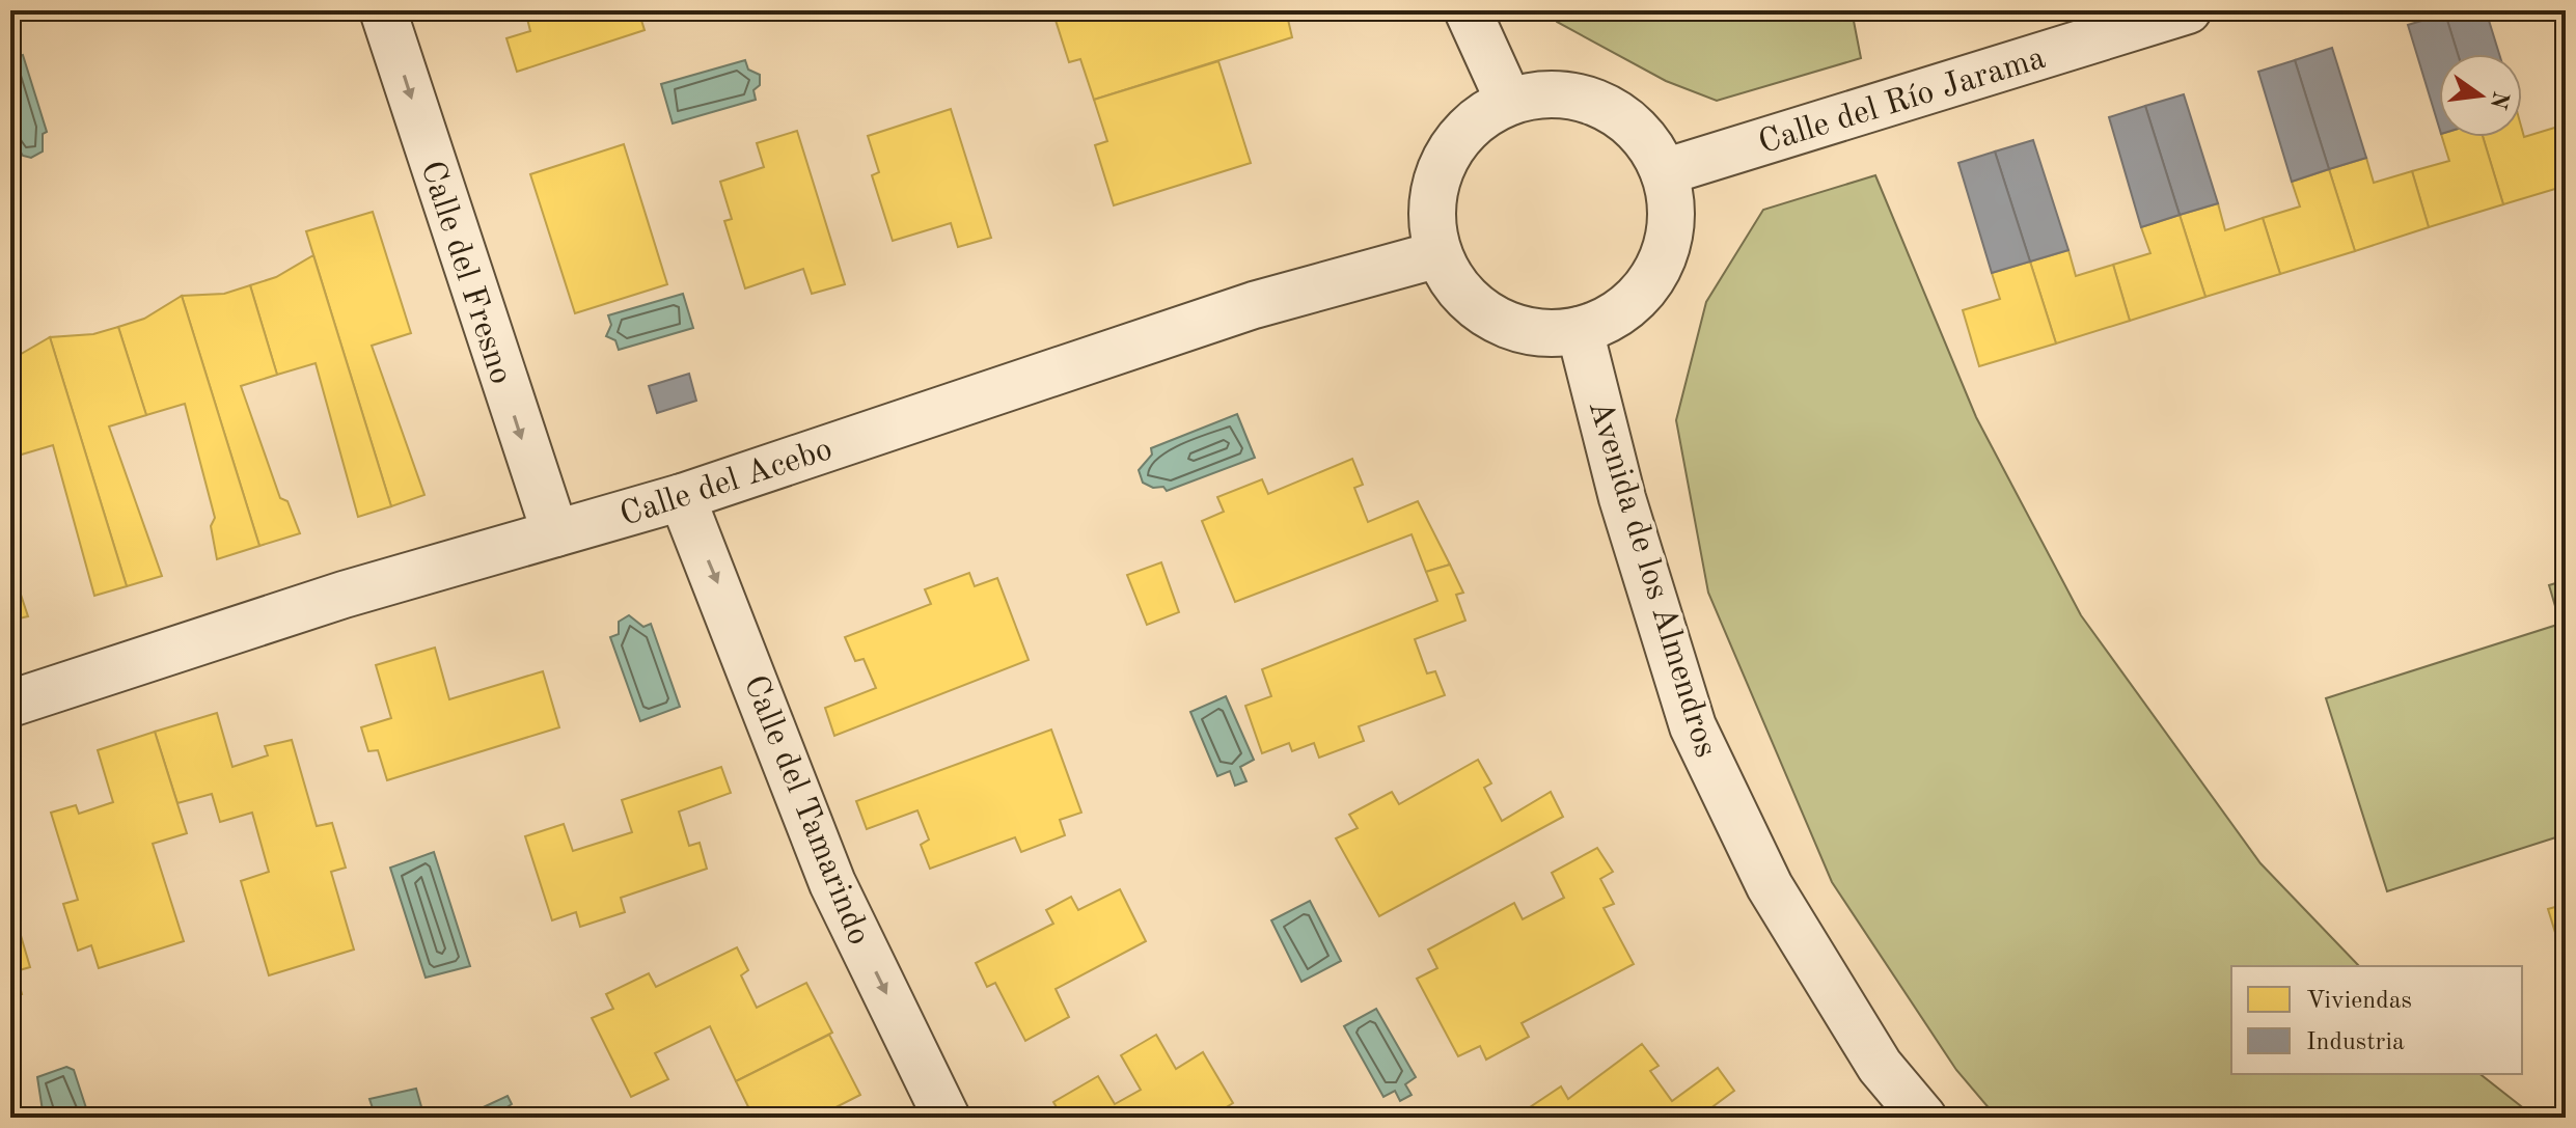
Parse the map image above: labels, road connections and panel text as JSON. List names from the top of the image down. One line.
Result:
{"streets":{"street":["Calle del Río Jarama","Calle del Fresno","Calle del Acebo","Avenida de los Almendros","Calle del Tamarindo"]},"crossings":[["Calle del Río Jarama","Calle del Acebo"],["Calle del Río Jarama","Avenida de los Almendros"],["Calle del Fresno","Calle del Acebo"],["Calle del Acebo","Avenida de los Almendros"],["Calle del Acebo","Calle del Tamarindo"]],"one_way":["Calle del Fresno","Calle del Tamarindo"],"legend":["Viviendas","Industria"],"north":"right"}
